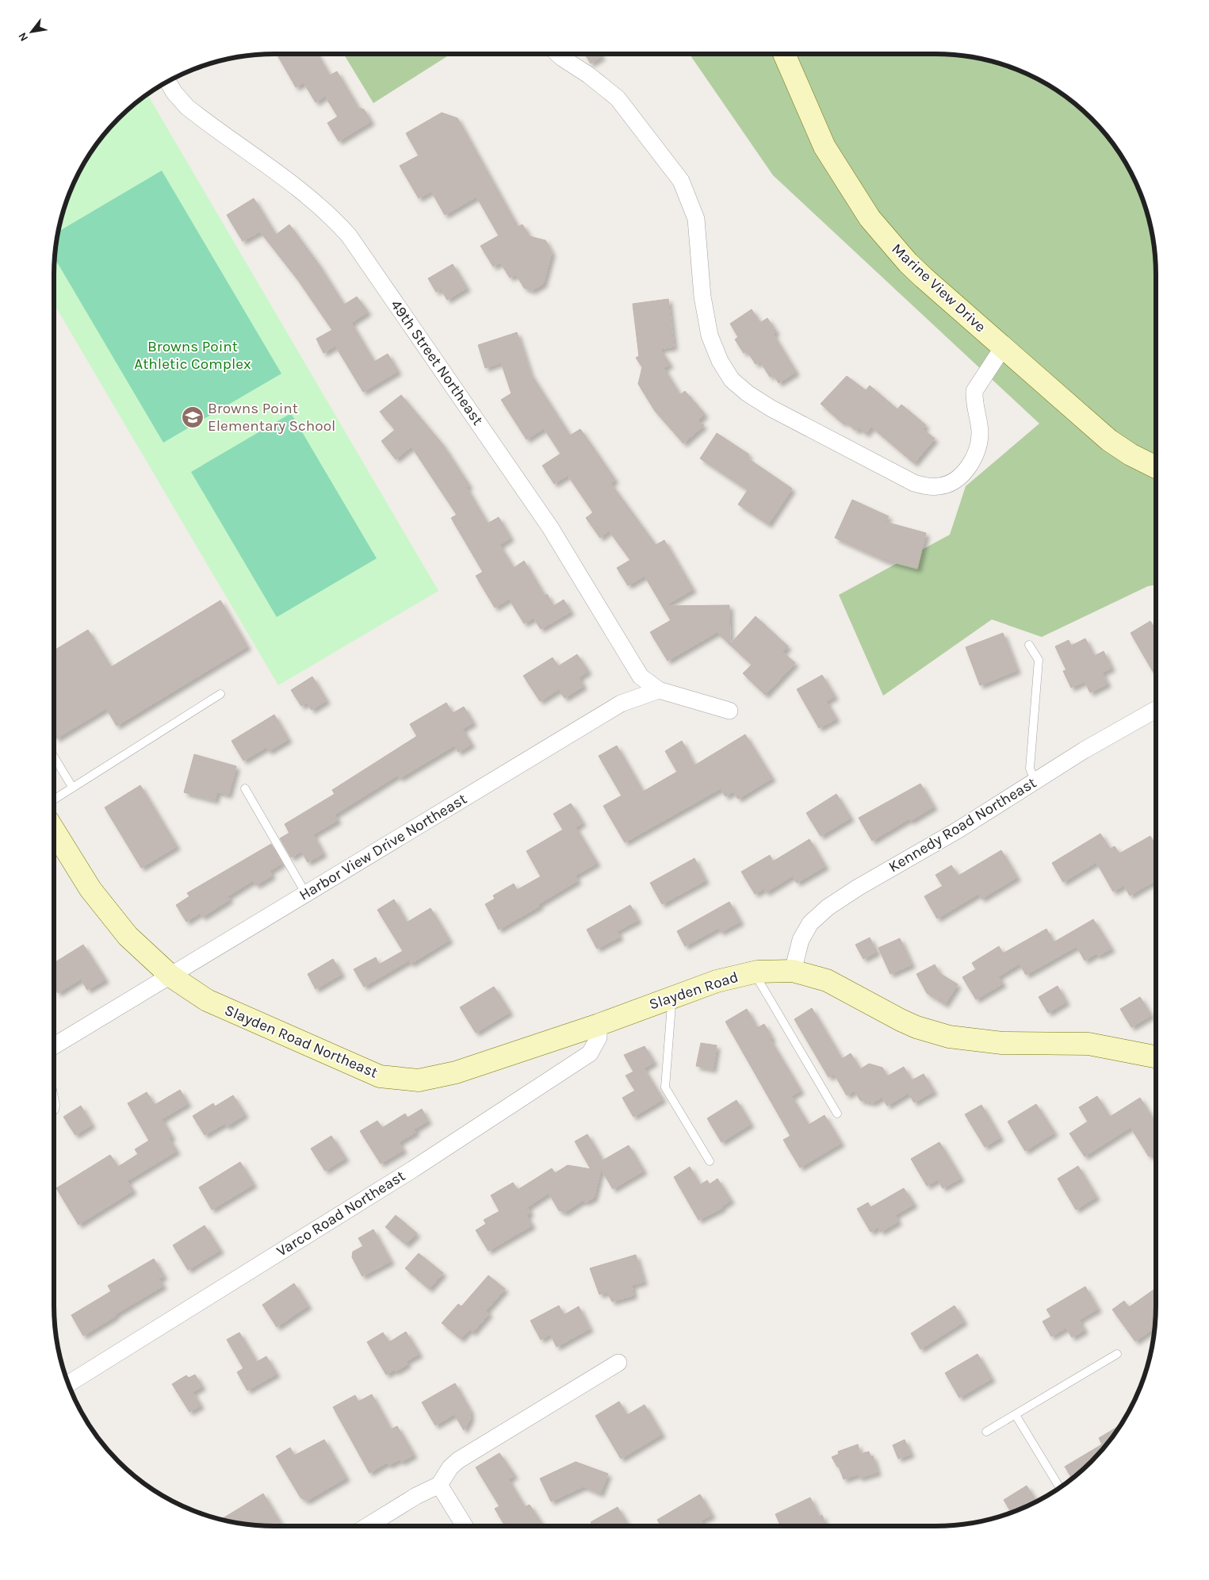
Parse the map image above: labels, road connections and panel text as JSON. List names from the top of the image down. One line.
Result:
{"streets":{"street":["Marine View Drive","49th Street Northeast","Kennedy Road Northeast","Harbor View Drive Northeast","Slayden Road","Slayden Road Northeast","Varco Road Northeast"]},"crossings":[["49th Street Northeast","Harbor View Drive Northeast"],["Kennedy Road Northeast","Slayden Road"],["Harbor View Drive Northeast","Slayden Road Northeast"],["Slayden Road","Slayden Road Northeast"],["Slayden Road","Varco Road Northeast"],["Slayden Road Northeast","Varco Road Northeast"]],"parks":["Browns Point Athletic Complex"],"places":{"school or university":["Browns Point Elementary School"]},"north":"bottom left"}
